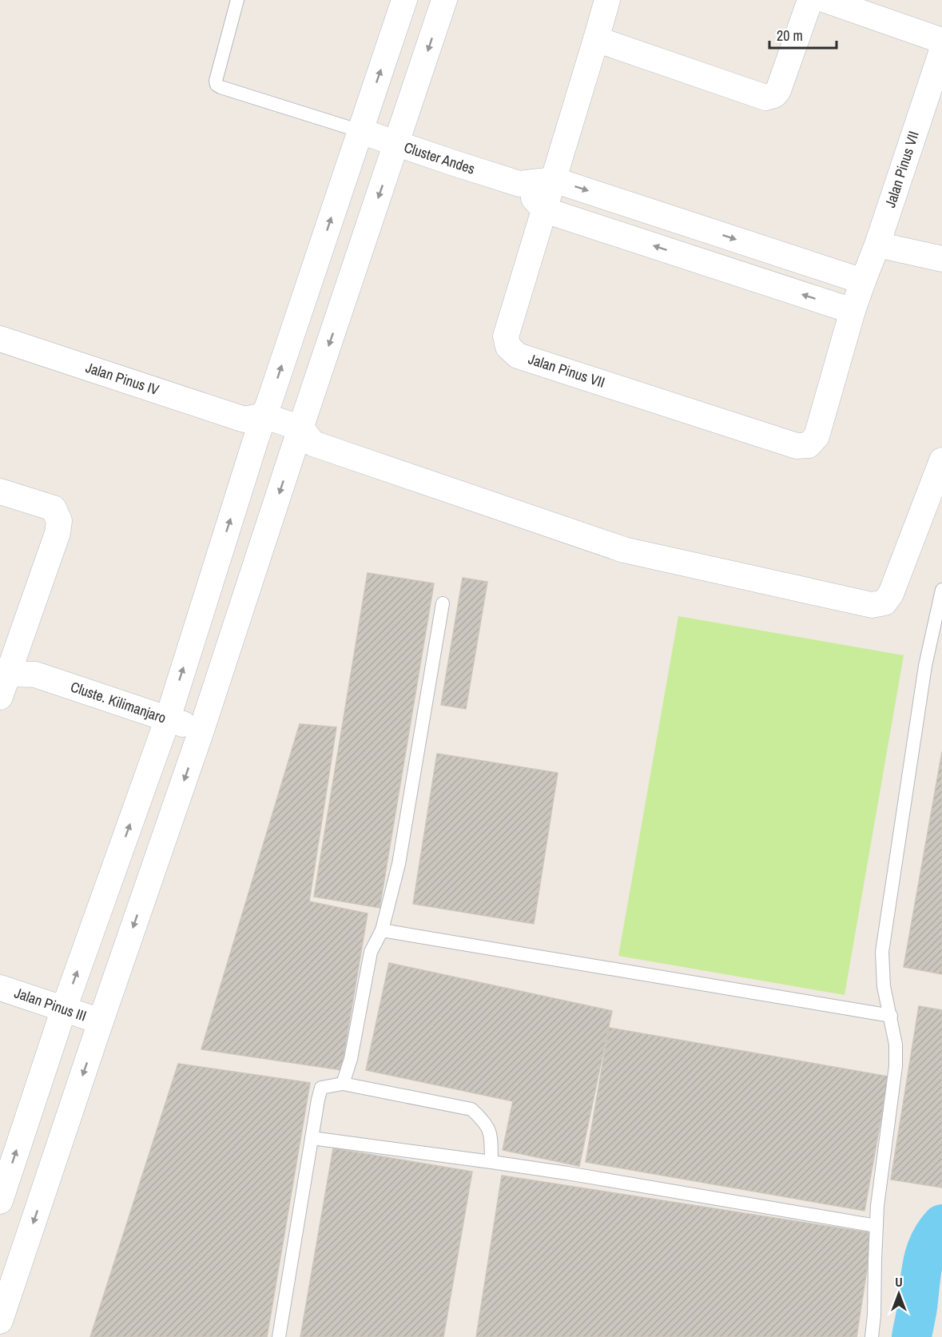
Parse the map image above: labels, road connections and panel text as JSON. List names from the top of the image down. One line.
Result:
{"streets":{"street":["Cluster Andes","Jalan Pinus VII","Jalan Pinus IV","Cluste. Kilimanjaro","Jalan Pinus III"]},"scale_bar":"20 m","north":"top"}
